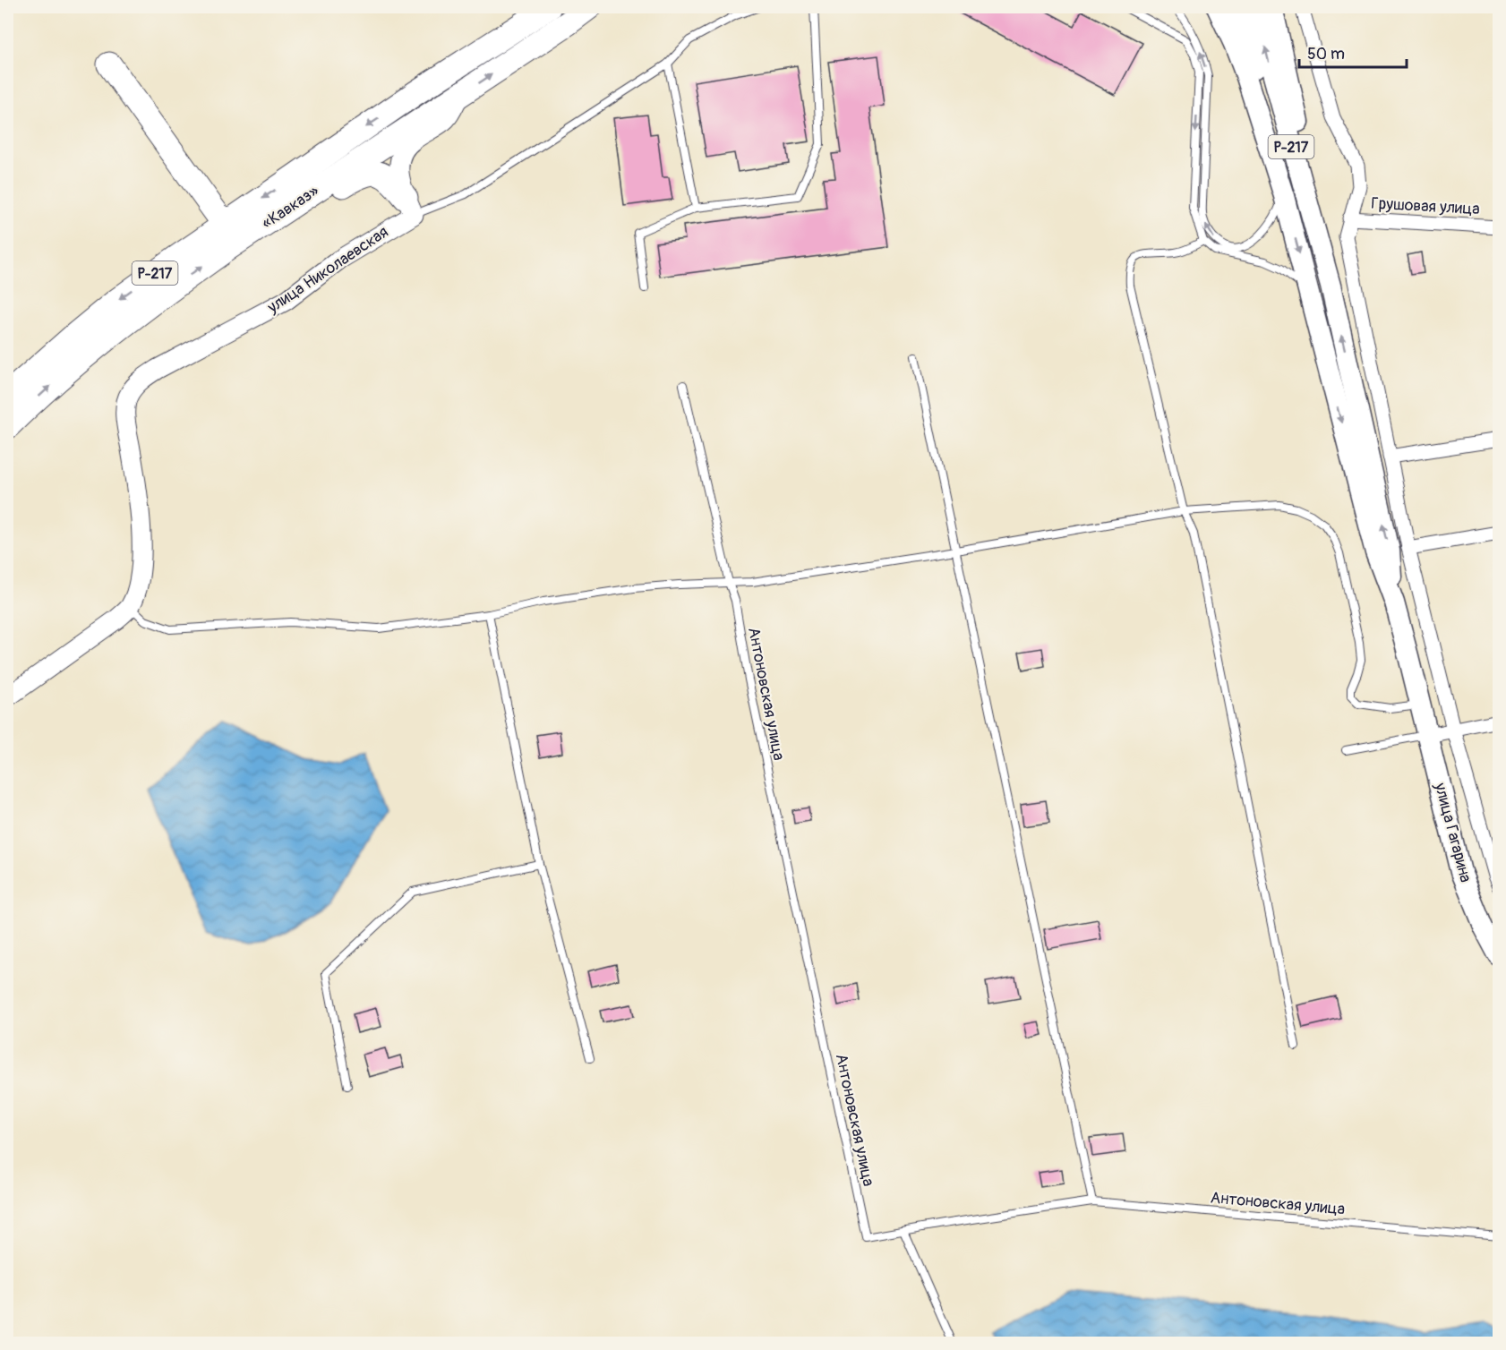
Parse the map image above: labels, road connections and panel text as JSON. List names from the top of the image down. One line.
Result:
{"streets":{"highway":["Р-217","«Кавказ»"],"main road":["улица Гагарина"],"street":["Грушовая улица","улица Николаевская"],"lane":["Антоновская улица"]},"scale_bar":"50 m"}
